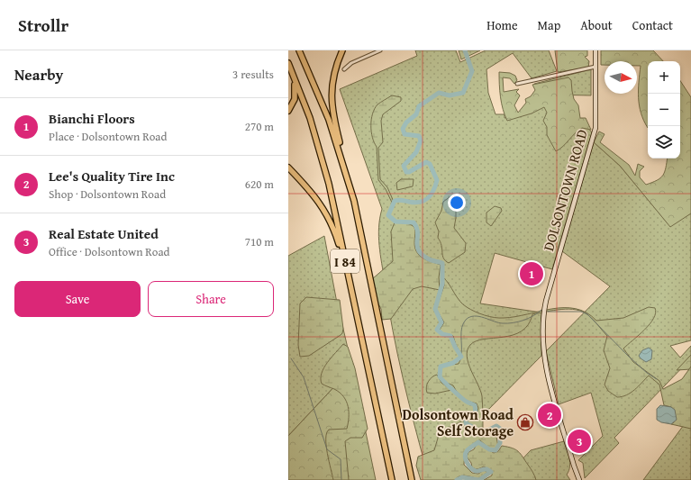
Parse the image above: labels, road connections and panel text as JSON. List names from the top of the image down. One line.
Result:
{"streets":{"highway":["I 84"],"street":["DOLSONTOWN ROAD"]},"places":{"shop":["Dolsontown Road Self Storage"]},"north":"right","page":{"header":"Strollr","nav":["Home","Map","About","Contact"],"heading":["Nearby","3 results"],"map_buttons":["+","−"],"list":[{"mark":"1","name":"Bianchi Floors","note":"Place · Dolsontown Road","value":"270 m"},{"mark":"2","name":"Lee's Quality Tire Inc","note":"Shop · Dolsontown Road","value":"620 m"},{"mark":"3","name":"Real Estate United","note":"Office · Dolsontown Road","value":"710 m"}],"pins":["1","2","3"],"buttons":["Save","Share"]}}
